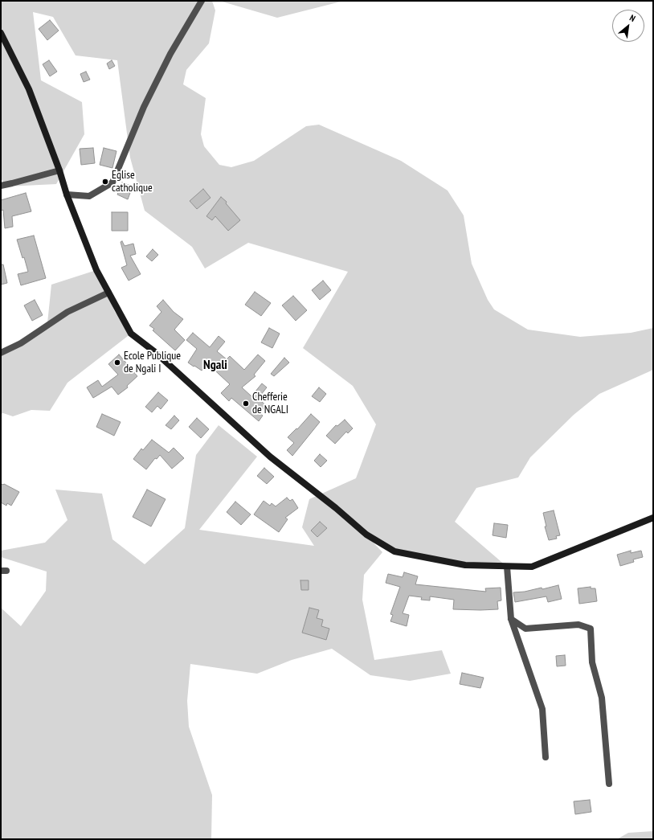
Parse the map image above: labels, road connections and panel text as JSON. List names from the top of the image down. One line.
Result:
{"districts":["Ngali"],"places":["Eglise catholique","Ecole Publique de Ngali I","Chefferie de NGALI"],"north":"top right"}
